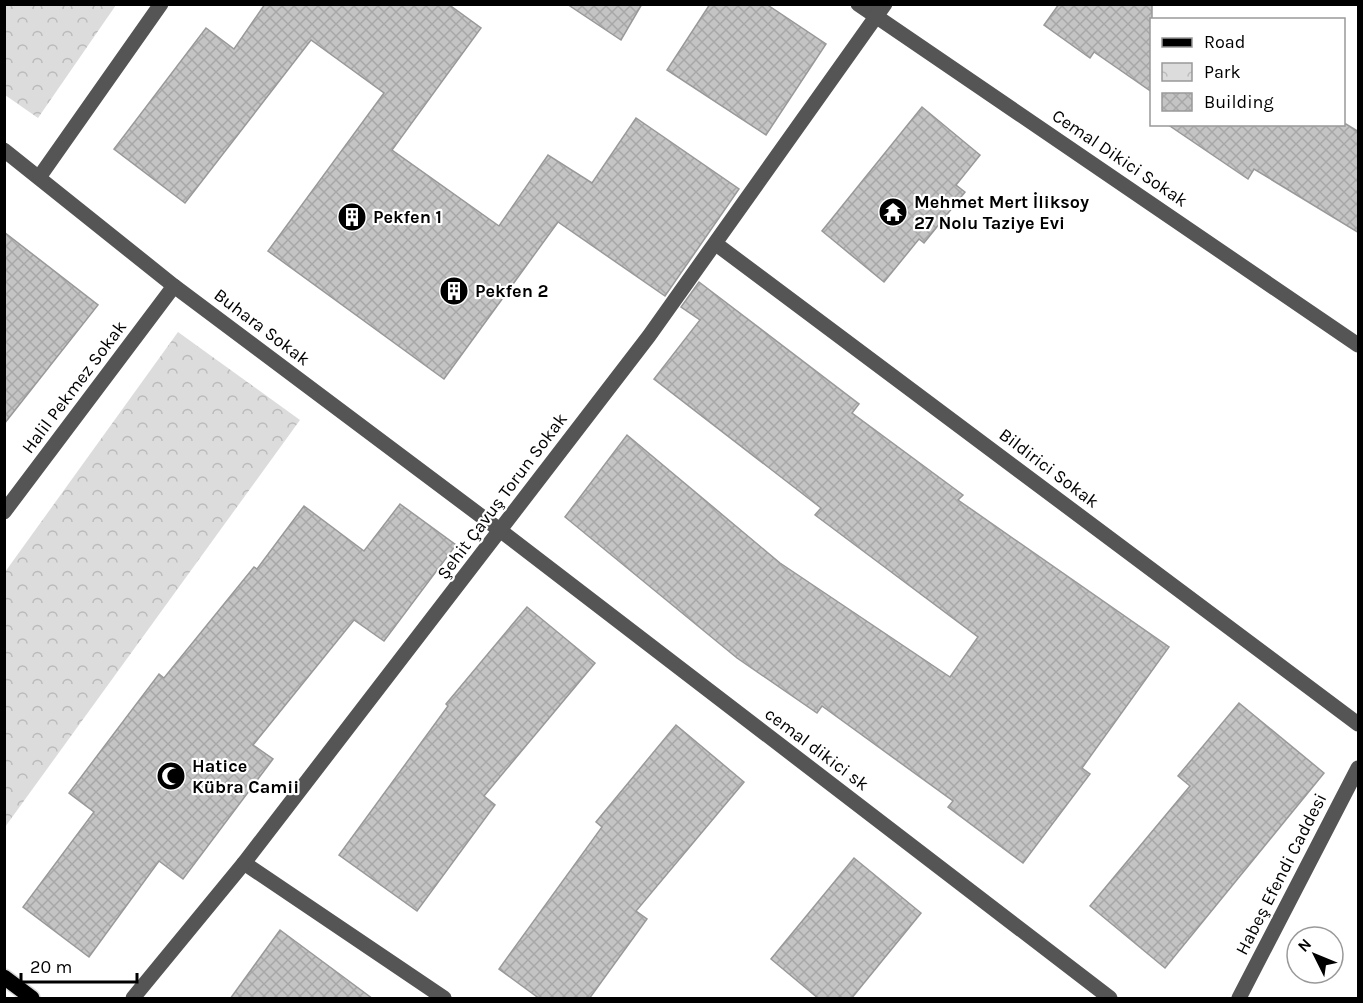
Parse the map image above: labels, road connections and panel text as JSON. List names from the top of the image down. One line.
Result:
{"streets":{"street":["Cemal Dikici Sokak","Buhara Sokak","Halil Pekmez Sokak","Bildirici Sokak","Şehit Çavuş Torun Sokak","cemal dikici sk","Habeş Efendi Caddesi"]},"crossings":[["Cemal Dikici Sokak","Şehit Çavuş Torun Sokak"],["Buhara Sokak","Halil Pekmez Sokak"],["Buhara Sokak","Şehit Çavuş Torun Sokak"],["Buhara Sokak","cemal dikici sk"],["Bildirici Sokak","Şehit Çavuş Torun Sokak"],["Şehit Çavuş Torun Sokak","cemal dikici sk"]],"places":{"temple":["Mehmet Mert İliksoy 27 Nolu Taziye Evi"],"building":["Pekfen 1","Pekfen 2"],"mosque":["Hatice Kübra Camii"]},"legend":["Road","Park","Building"],"scale_bar":"20 m","north":"top left"}
